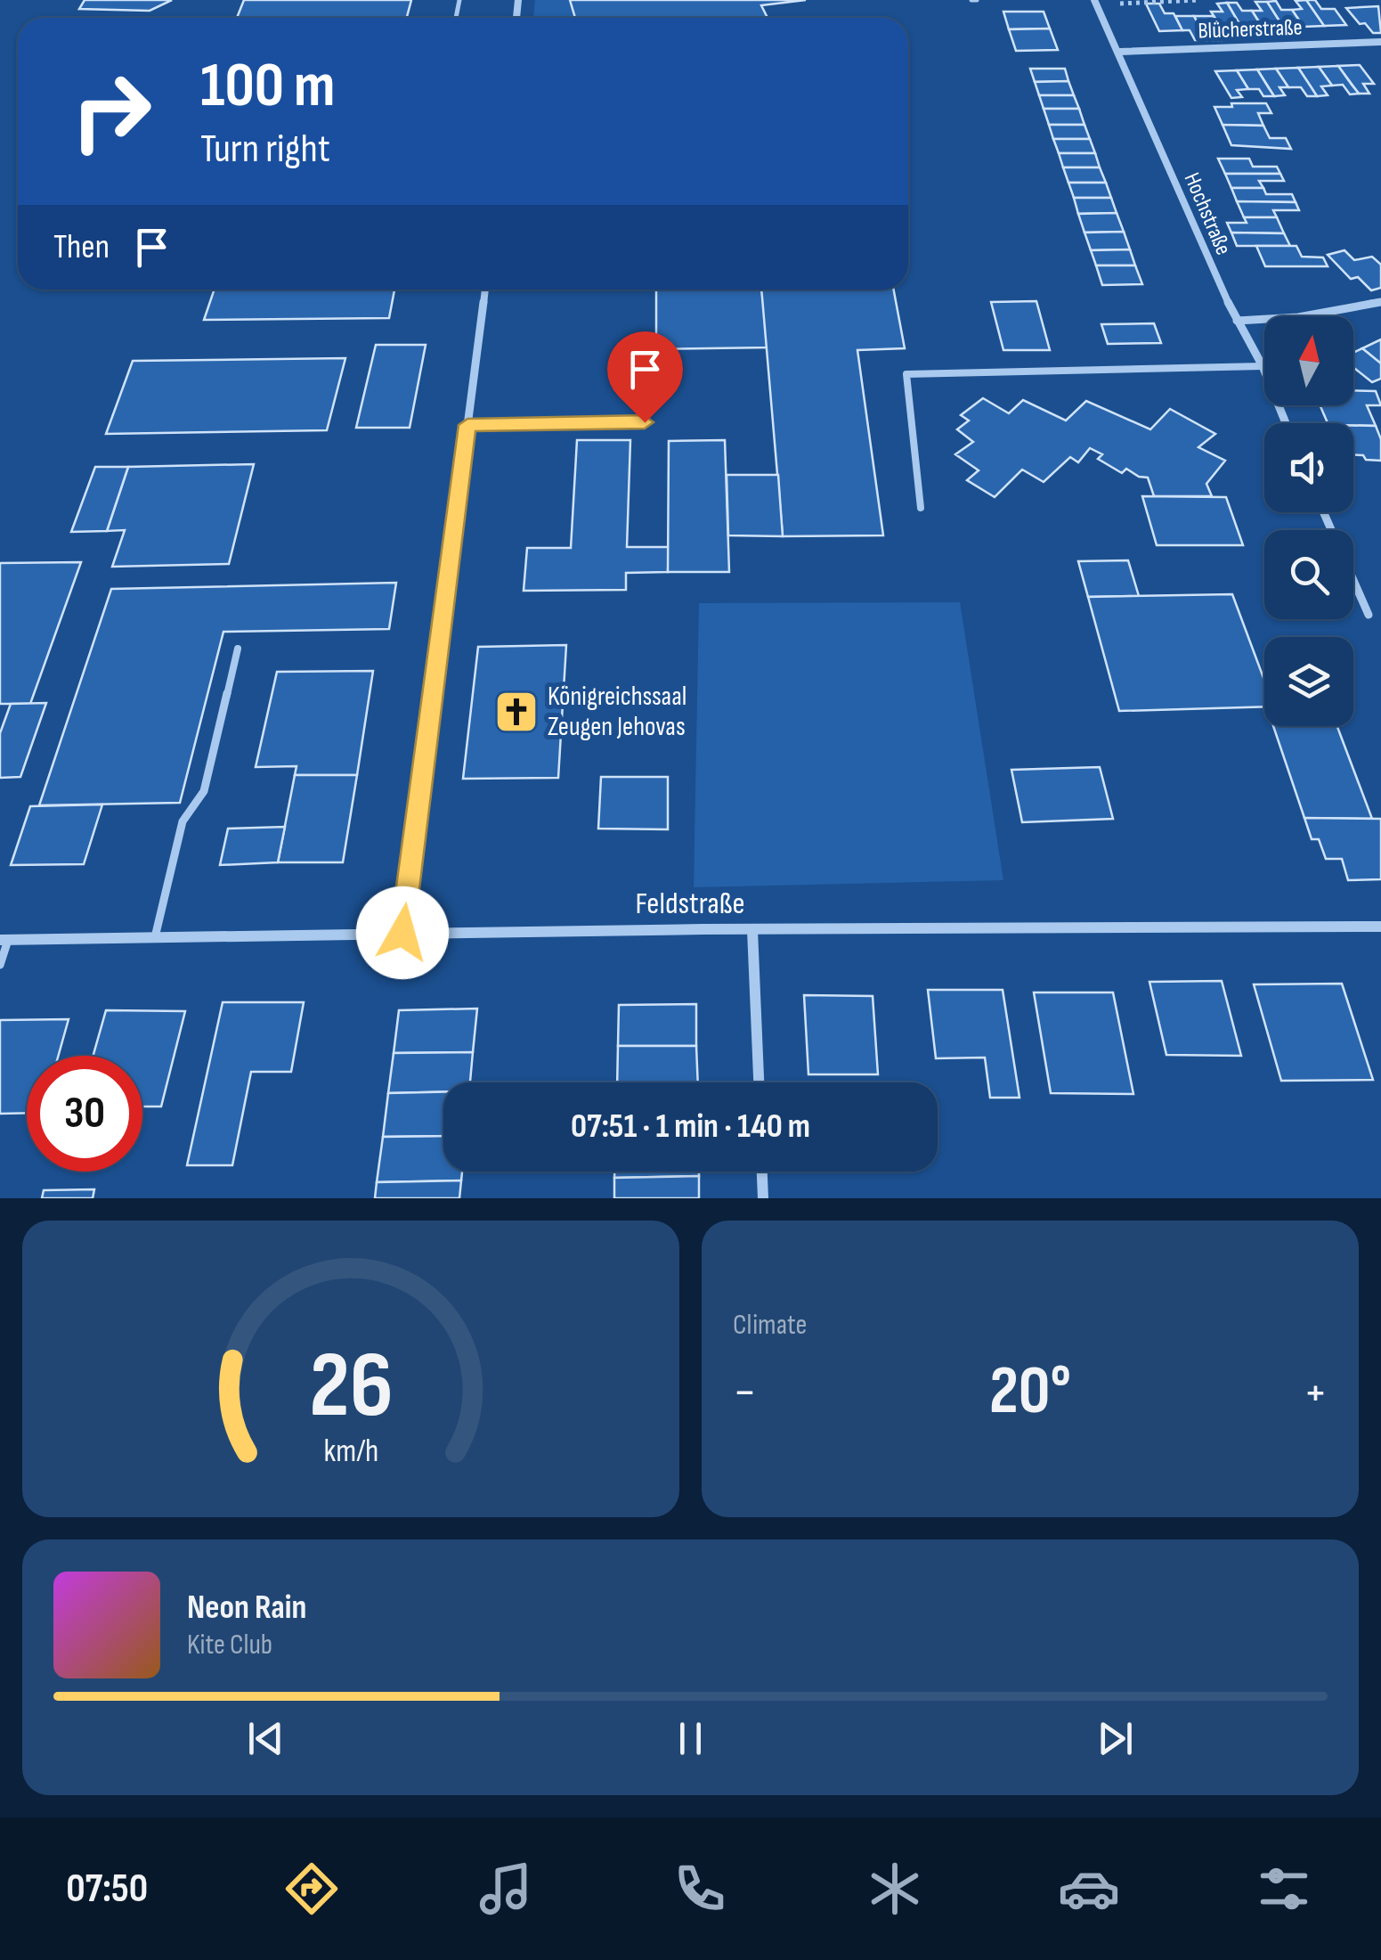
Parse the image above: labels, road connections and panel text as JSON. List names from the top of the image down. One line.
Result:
{"streets":{"street":["Blücherstraße","Hochstraße","Feldstraße"]},"crossings":[["Blücherstraße","Hochstraße"]],"places":{"church":["Königreichssaal Zeugen Jehovas"]},"north":"top","page":{"turn":["100 m","Turn right"],"then":"Then","limit":"30","trip":"07:51 · 1 min · 140 m","tile":"Climate","heat":["−","20°","+"],"song":["Neon Rain","Kite Club"],"tabs":"07:50","gauge":["26","km/h"]}}
